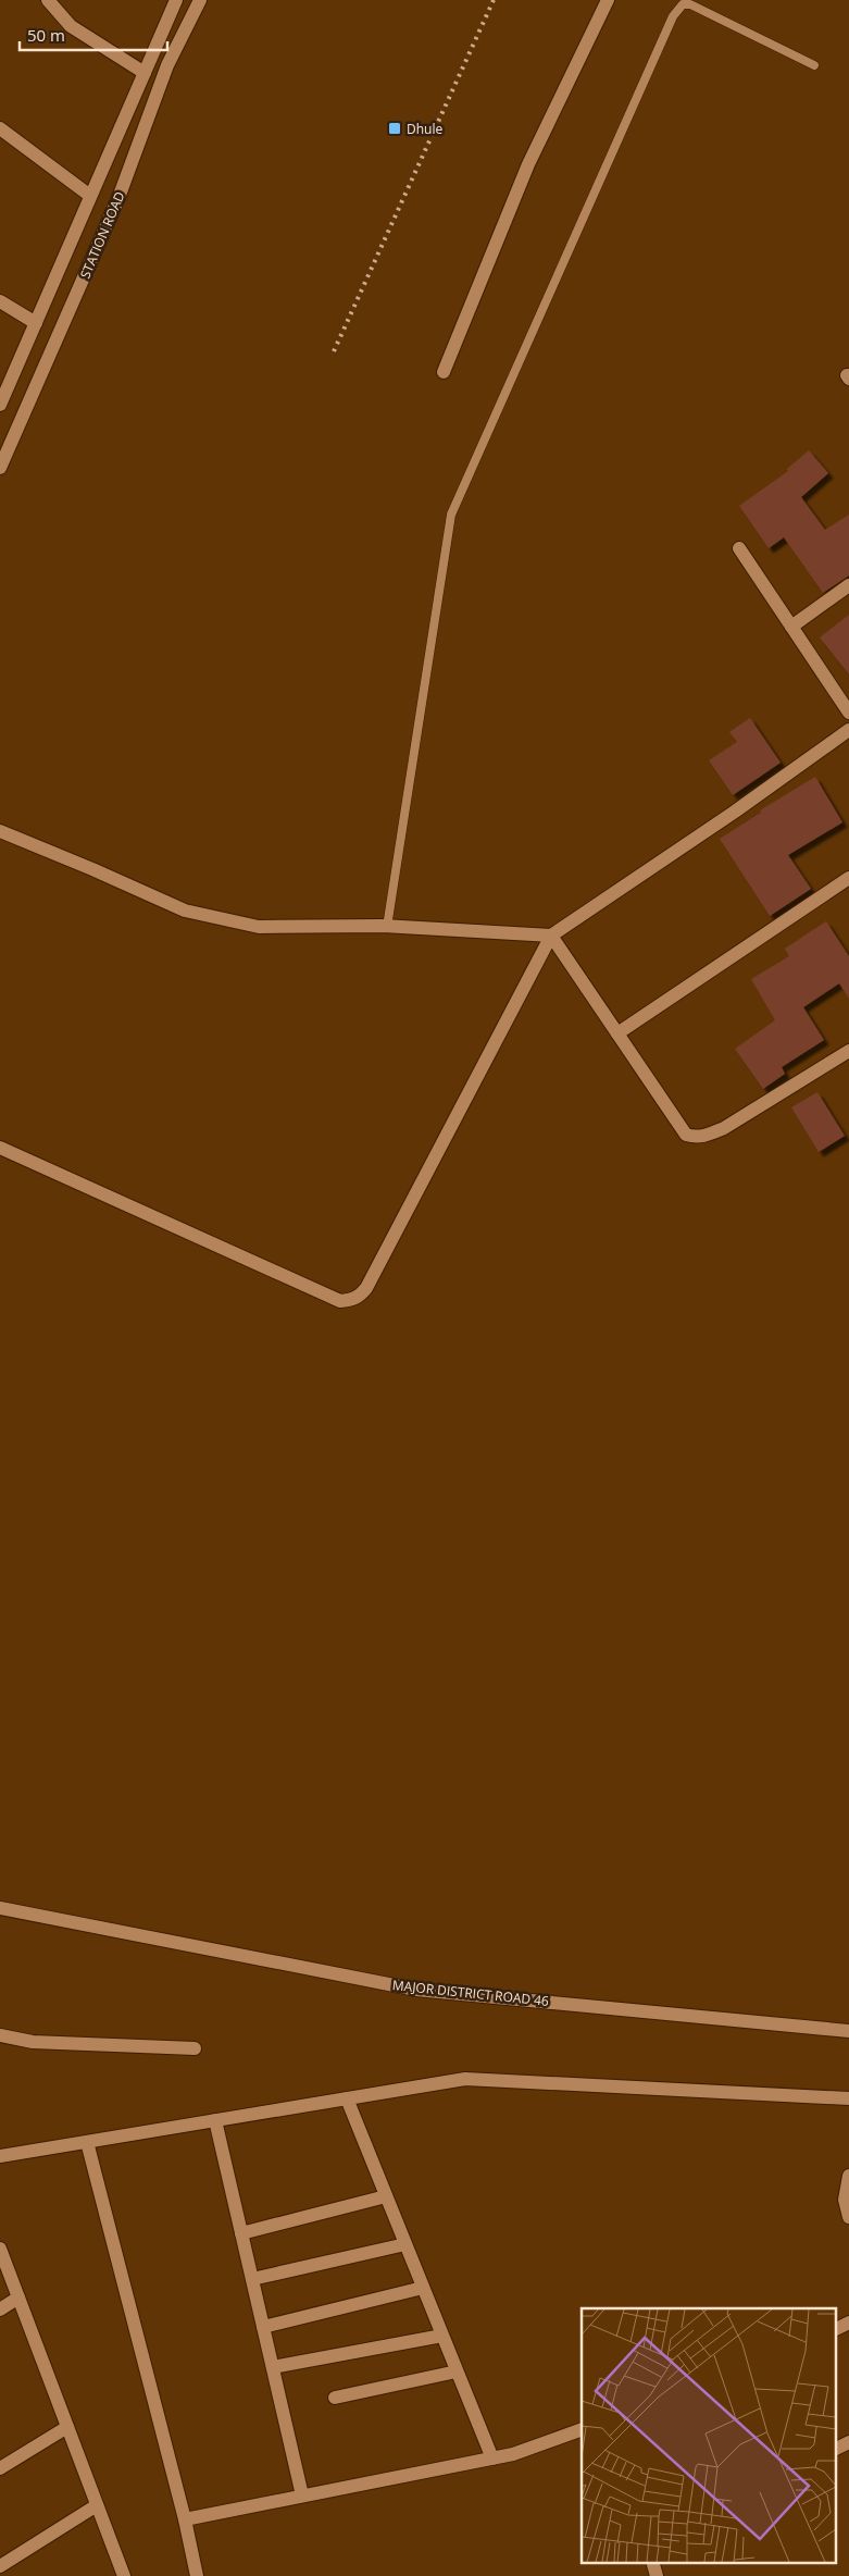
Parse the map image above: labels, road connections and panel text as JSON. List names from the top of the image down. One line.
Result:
{"streets":{"street":["STATION ROAD","MAJOR DISTRICT ROAD 46"]},"places":{"transit":["Dhule"]},"scale_bar":"50 m"}
